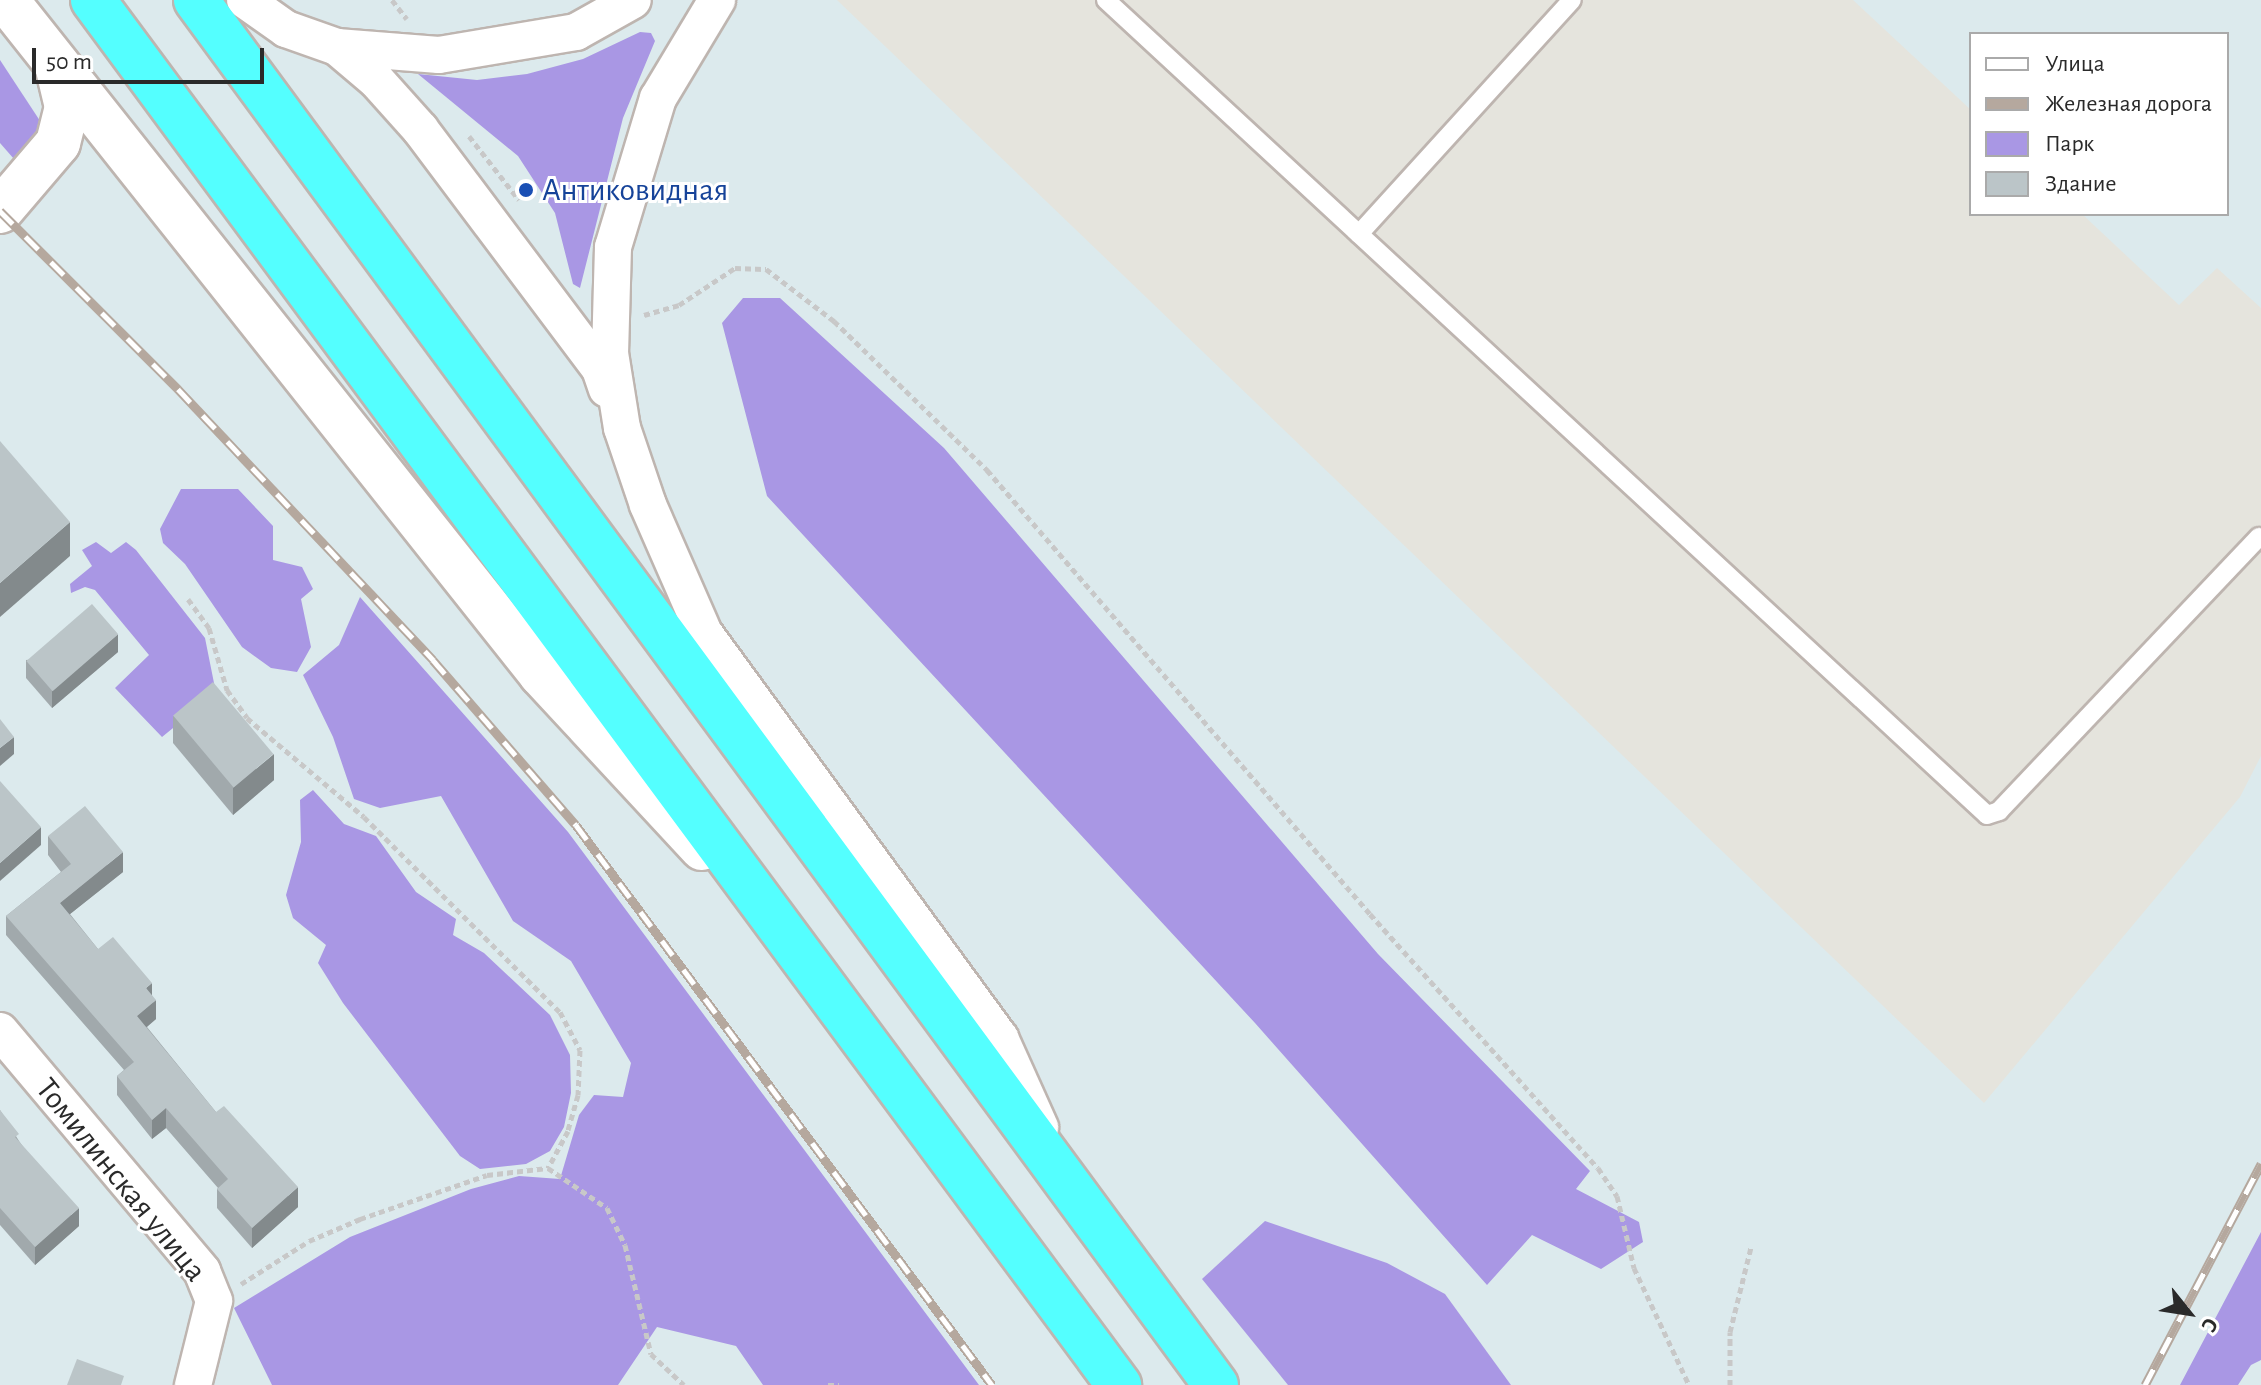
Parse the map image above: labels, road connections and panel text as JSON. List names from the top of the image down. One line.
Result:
{"streets":{"street":["Томилинская улица"]},"places":["Антиковидная"],"legend":["Улица","Железная дорога","Парк","Здание"],"scale_bar":"50 m","north":"bottom right"}
